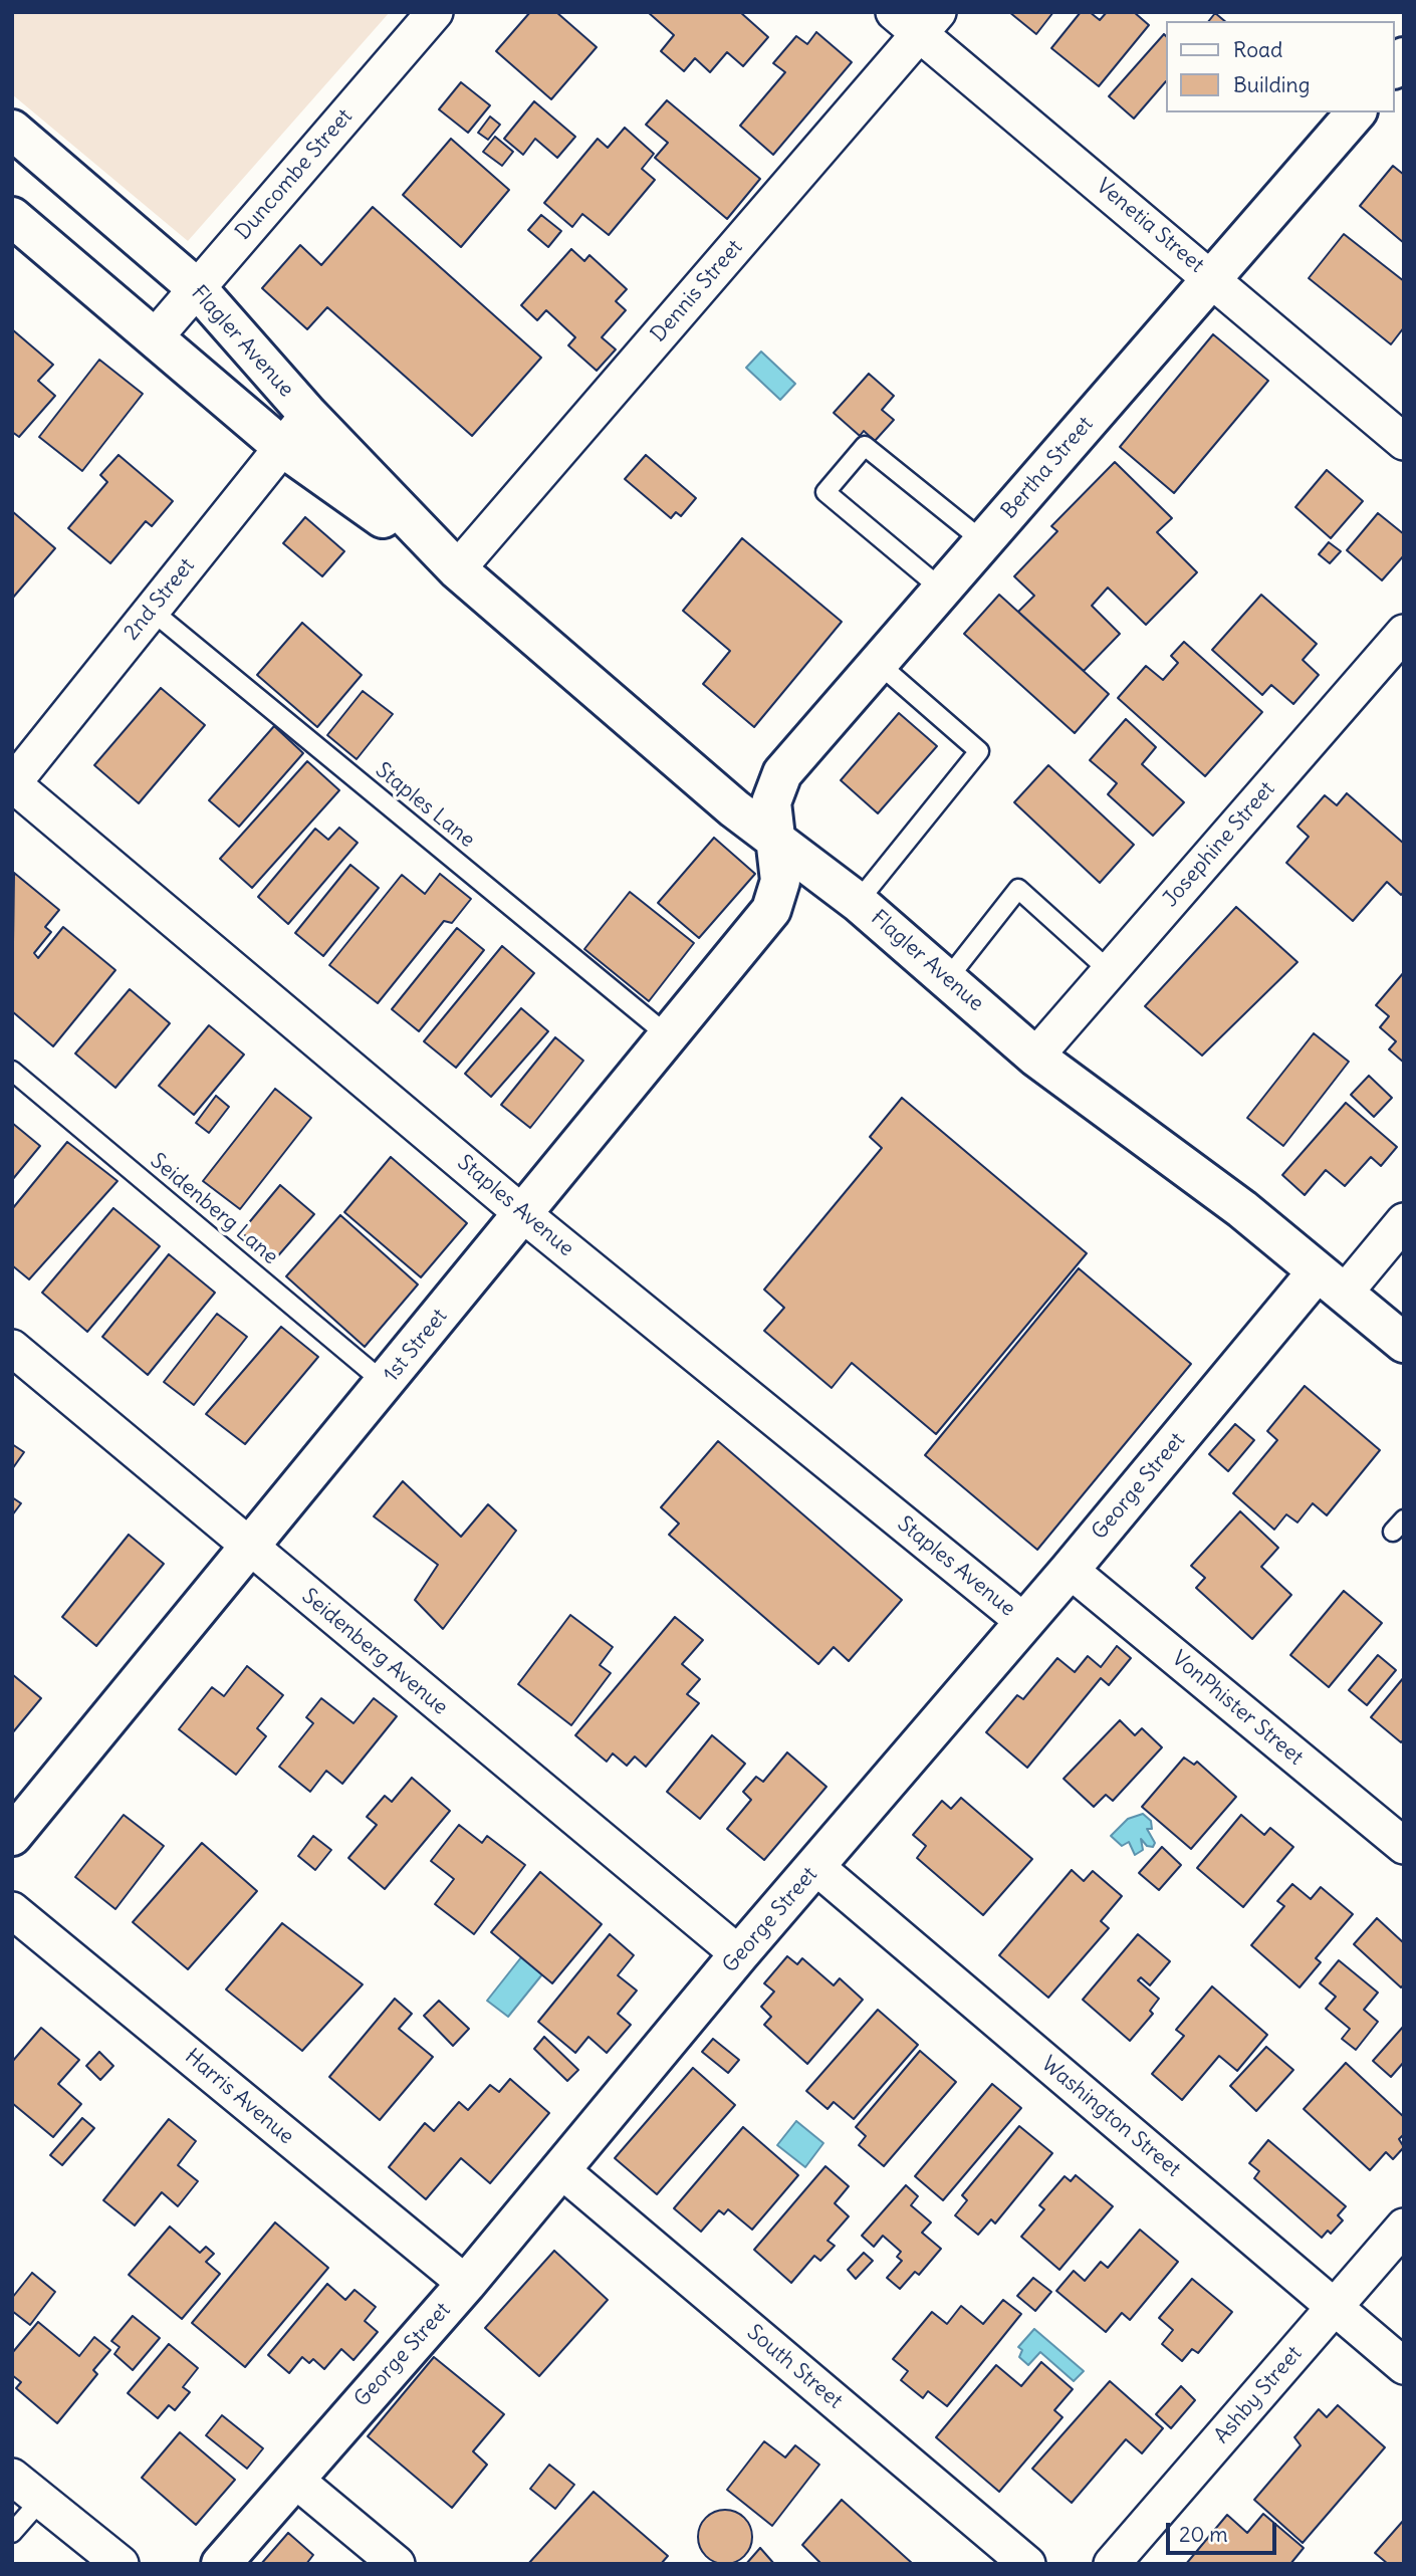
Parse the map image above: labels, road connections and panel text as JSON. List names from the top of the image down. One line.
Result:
{"streets":{"main road":["Flagler Avenue","Bertha Street","1st Street","George Street"],"street":["Duncombe Street","Venetia Street","Dennis Street","2nd Street","Josephine Street","Staples Avenue","Seidenberg Avenue","VonPhister Street","Harris Avenue","Washington Street","South Street","Ashby Street"],"lane":["Staples Lane","Seidenberg Lane"]},"crossings":[["Duncombe Street","Flagler Avenue"],["Venetia Street","Dennis Street"],["Venetia Street","Bertha Street"],["Dennis Street","Flagler Avenue"],["Flagler Avenue","Bertha Street"],["Flagler Avenue","2nd Street"],["Flagler Avenue","Josephine Street"],["Flagler Avenue","1st Street"],["Flagler Avenue","George Street"],["Bertha Street","1st Street"],["2nd Street","Staples Lane"],["2nd Street","Staples Avenue"],["Staples Lane","1st Street"],["Staples Avenue","1st Street"],["Staples Avenue","George Street"],["Seidenberg Lane","1st Street"],["1st Street","Seidenberg Avenue"],["George Street","Seidenberg Avenue"],["George Street","VonPhister Street"],["George Street","Harris Avenue"],["George Street","Washington Street"],["George Street","South Street"],["Washington Street","Ashby Street"]],"legend":["Road","Building"],"scale_bar":"20 m"}
